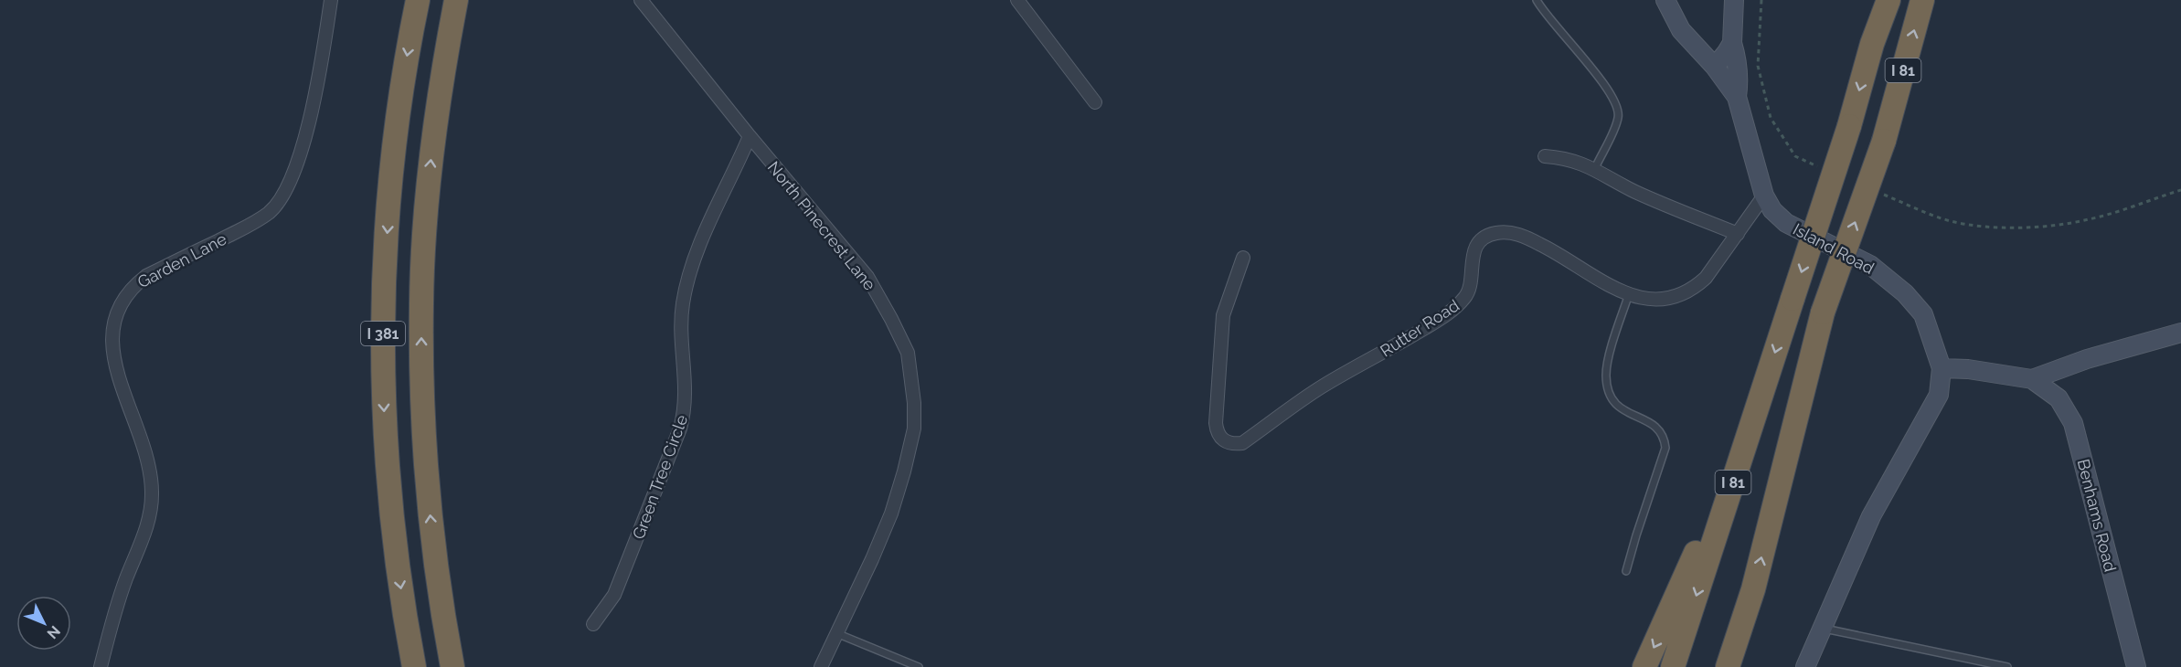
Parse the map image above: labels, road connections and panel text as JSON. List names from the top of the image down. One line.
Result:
{"streets":{"highway":["I 81","I 381"],"street":["North Pinecrest Lane","Island Road","Garden Lane","Rutter Road","Green Tree Circle","Benhams Road"]},"crossings":[["North Pinecrest Lane","Green Tree Circle"],["Island Road","Rutter Road"]],"north":"bottom right"}
